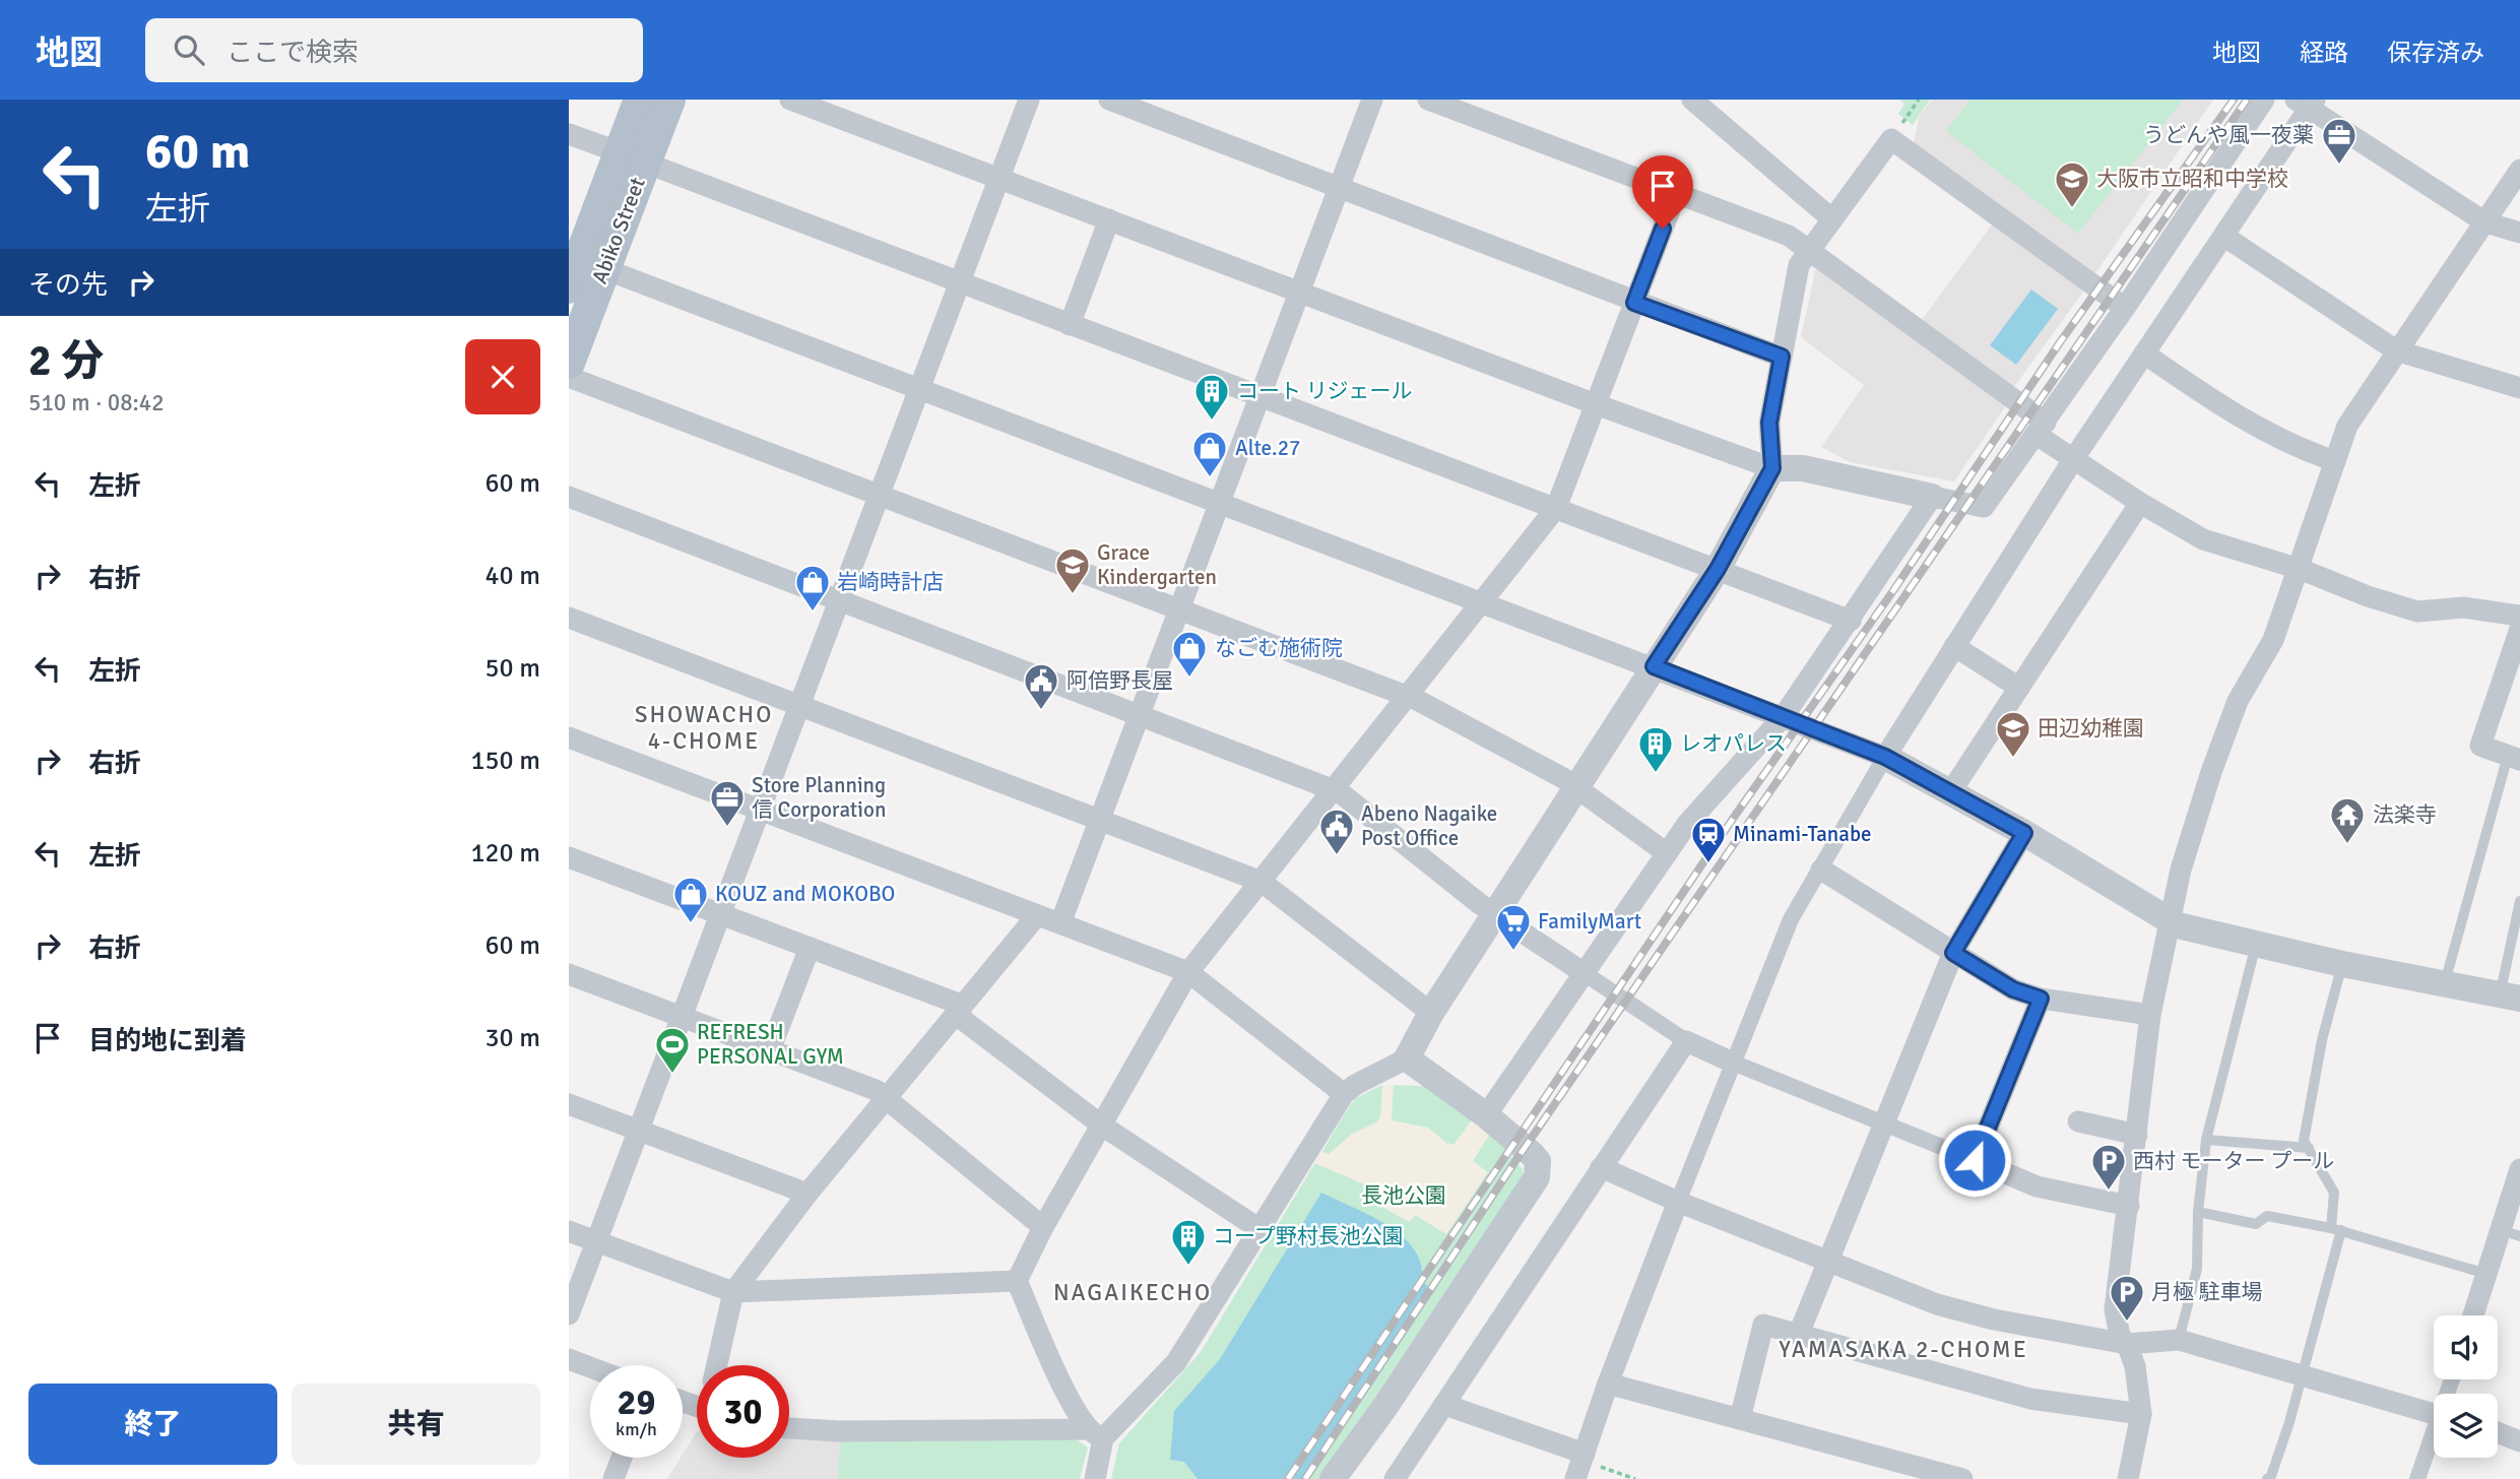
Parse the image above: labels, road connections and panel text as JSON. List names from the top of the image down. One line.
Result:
{"streets":{"main road":["Abiko Street"]},"districts":["SHOWACHO 4-CHOME","NAGAIKECHO","YAMASAKA 2-CHOME"],"parks":["長池公園"],"places":{"office":["うどんや風一夜薬","Store Planning 信 Corporation"],"school or university":["大阪市立昭和中学校","Grace Kindergarten","田辺幼稚園"],"building":["コート リジェール","レオパレス","コープ野村長池公園"],"shop":["Alte.27","岩崎時計店","なごむ施術院","KOUZ and MOKOBO"],"public building":["阿倍野長屋","Abeno Nagaike Post Office"],"temple":["法楽寺"],"station":["Minami-Tanabe"],"supermarket":["FamilyMart"],"sports":["REFRESH PERSONAL GYM"],"parking":["西村 モーター プール","月極 駐車場"]},"page":{"header":"地図","search":"ここで検索","nav":["地図","経路","保存済み"],"turn":["60 m","左折"],"then":"その先","heading":["2 分","510 m · 08:42"],"list":[{"name":"左折","value":"60 m"},{"name":"右折","value":"40 m"},{"name":"左折","value":"50 m"},{"name":"右折","value":"150 m"},{"name":"左折","value":"120 m"},{"name":"右折","value":"60 m"},{"name":"目的地に到着","value":"30 m"}],"speed":"29 km/h","limit":"30","buttons":["終了","共有"]}}
